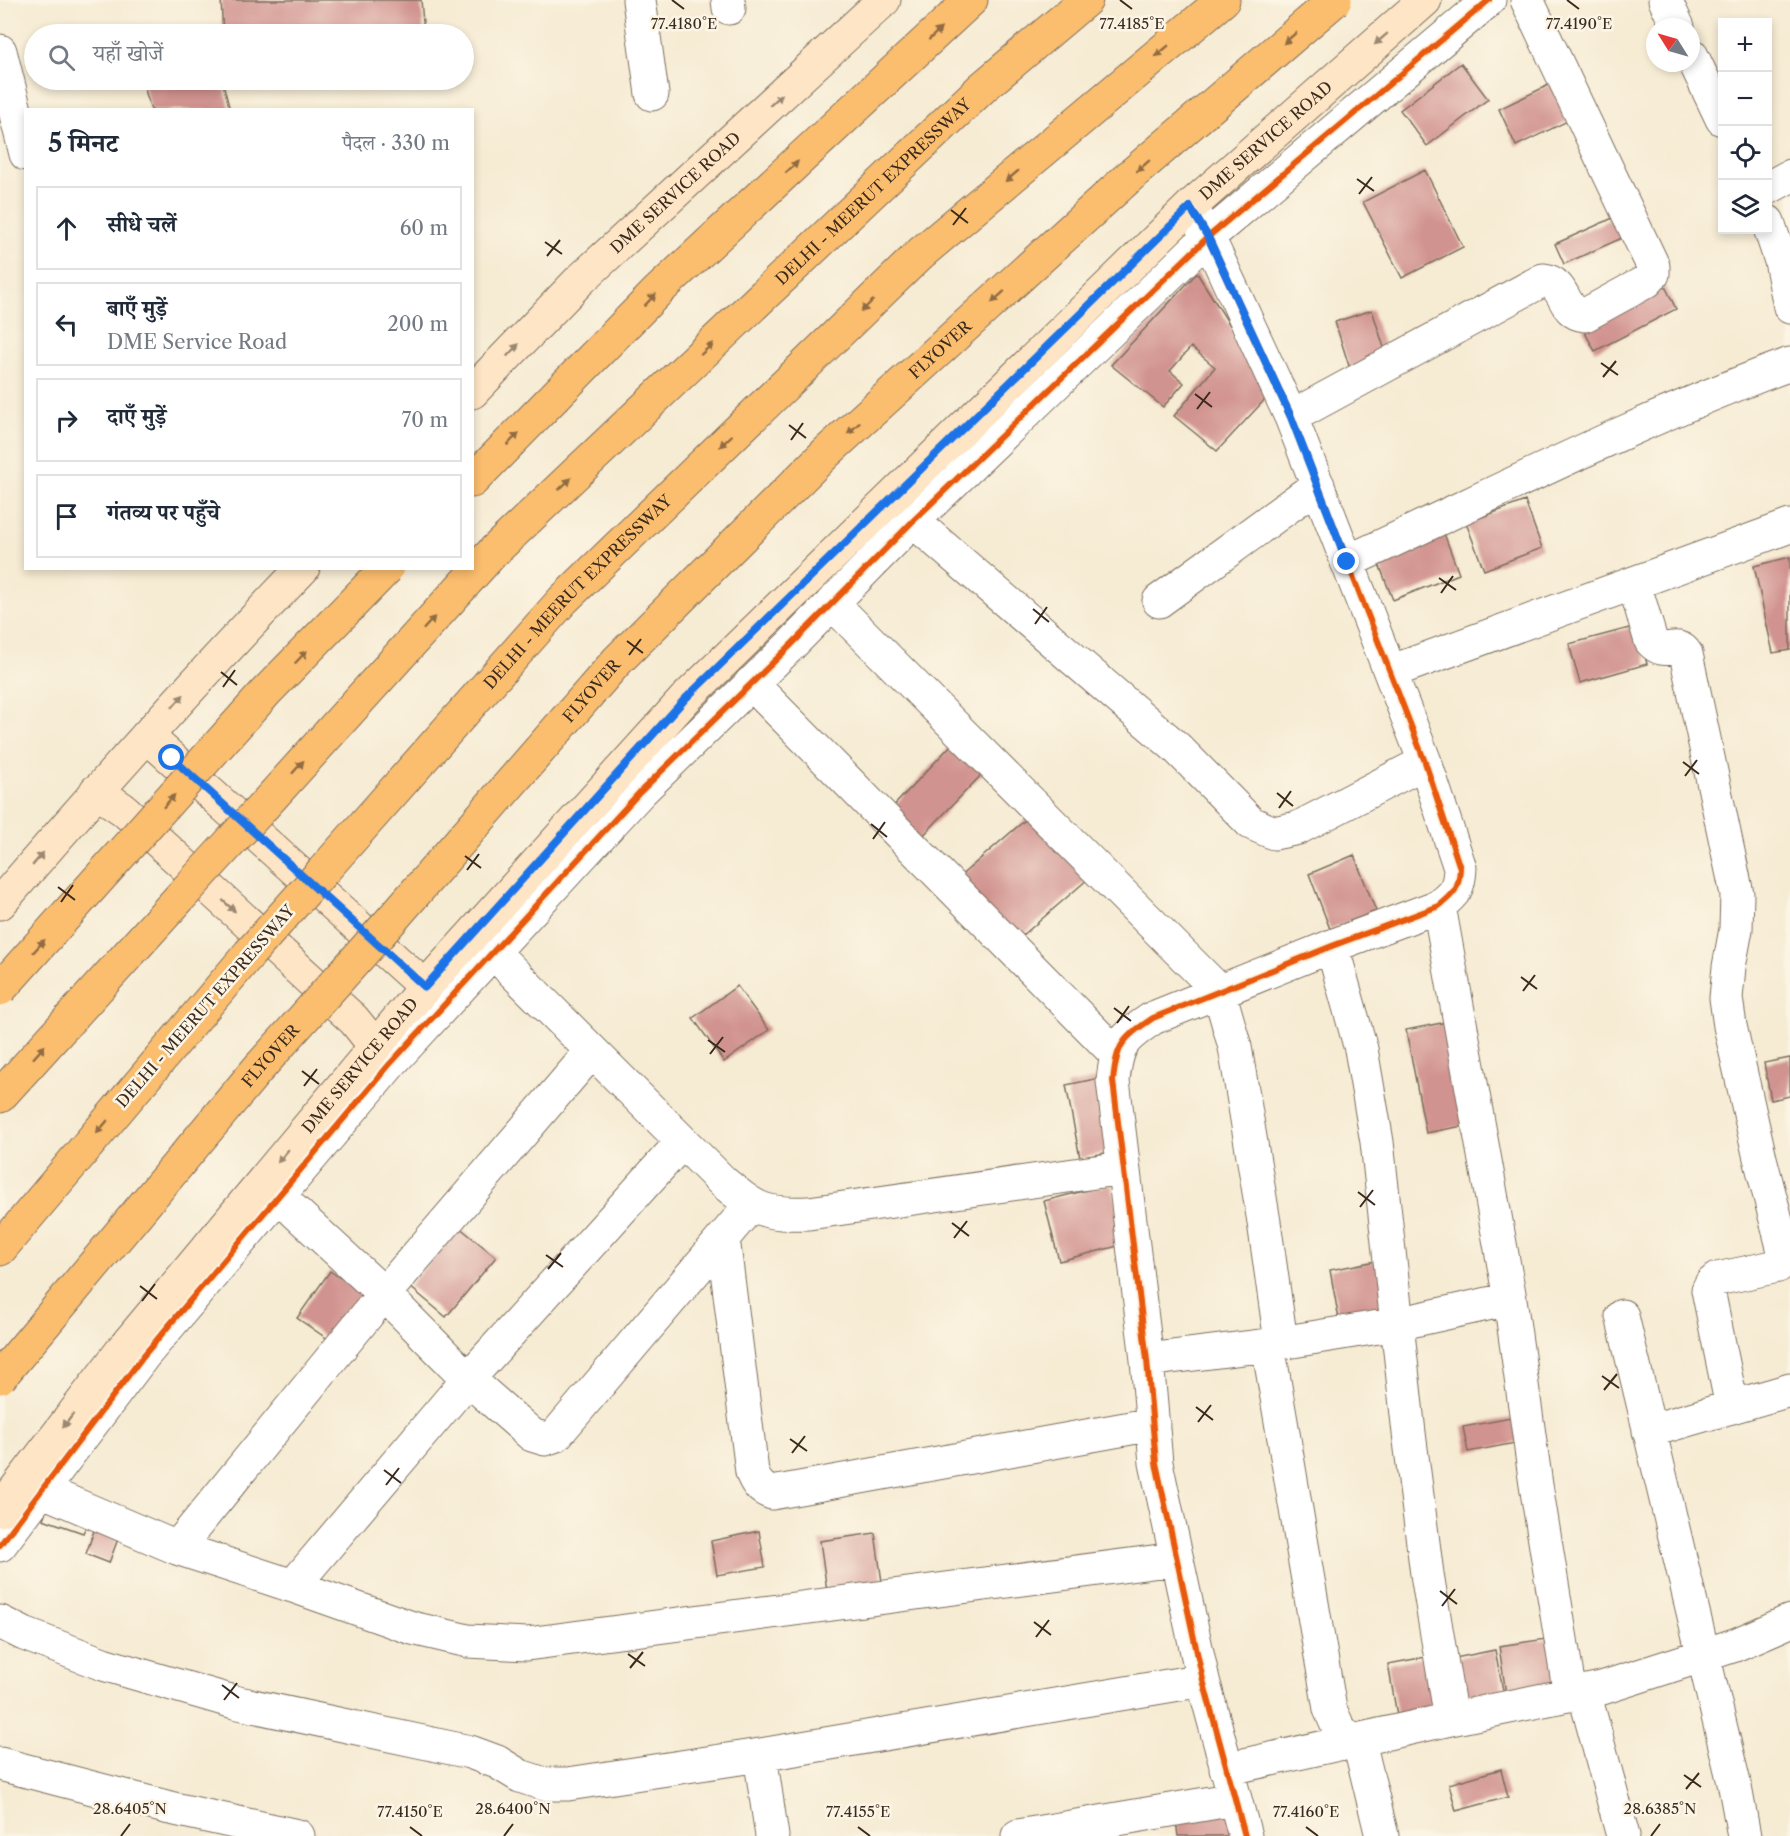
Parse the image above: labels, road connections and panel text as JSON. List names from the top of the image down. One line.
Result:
{"streets":{"highway":["DELHI - MEERUT EXPRESSWAY","FLYOVER"],"main road":["DME SERVICE ROAD"]},"north":"top left","page":{"map_buttons":["+","−"],"search":"यहाँ खोजें","heading":["5 मिनट","पैदल · 330 m"],"list":[["सीधे चलें","60 m"],["बाएँ मुड़ें","DME Service Road","200 m"],["दाएँ मुड़ें","70 m"],"गंतव्य पर पहुँचे"]},"coordinates":["77.4190°E","77.4180°E","77.4185°E","28.6405°N","28.6400°N","28.6385°N","77.4150°E","77.4155°E","77.4160°E"]}
